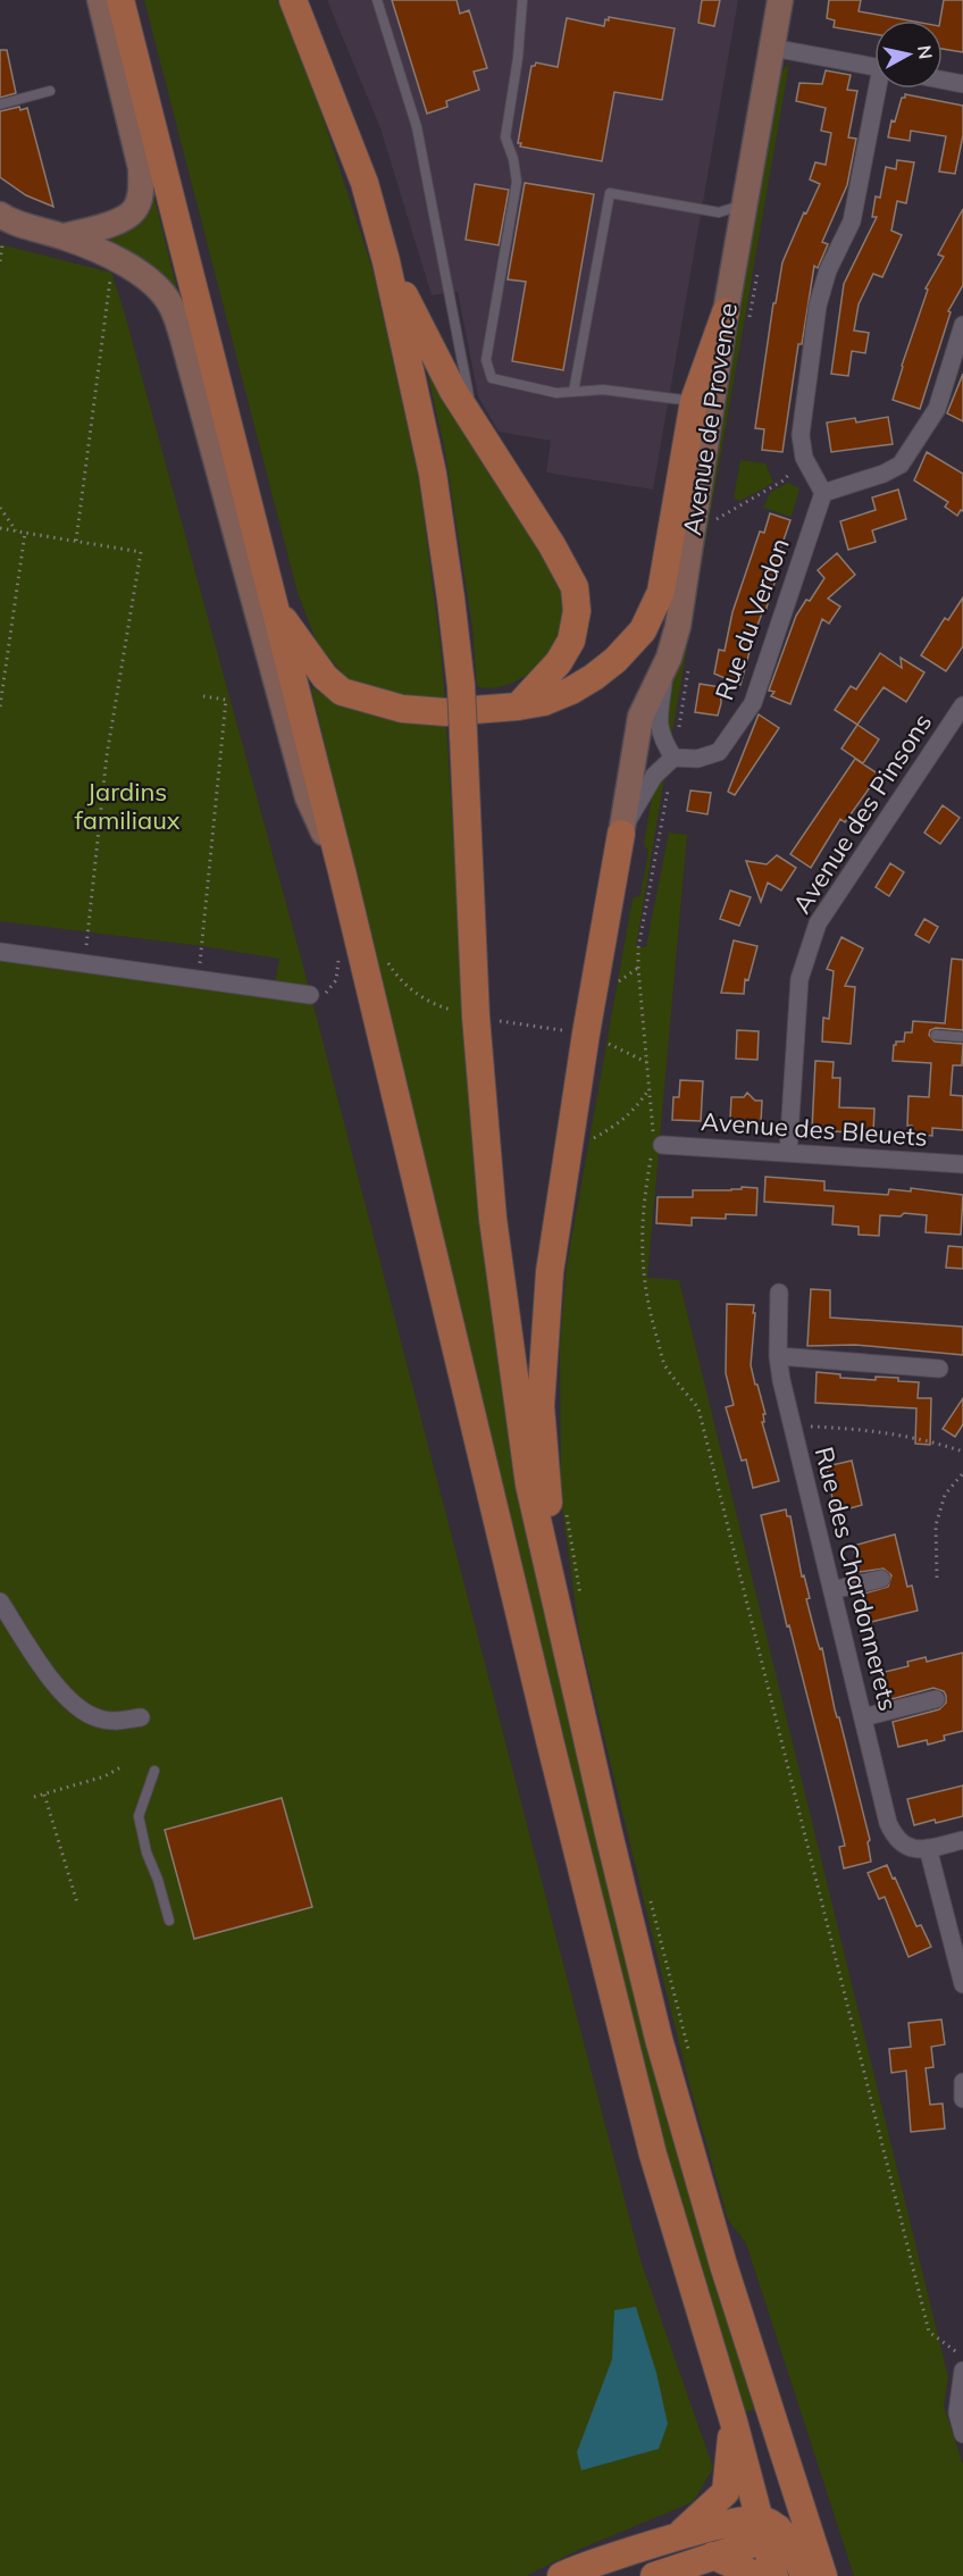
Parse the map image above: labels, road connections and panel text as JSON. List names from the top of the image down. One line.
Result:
{"streets":{"street":["Avenue de Provence","Rue du Verdon","Avenue des Pinsons","Avenue des Bleuets","Rue des Chardonnerets"]},"crossings":[["Avenue des Pinsons","Avenue des Bleuets"]],"parks":["Jardins familiaux"],"north":"right"}
